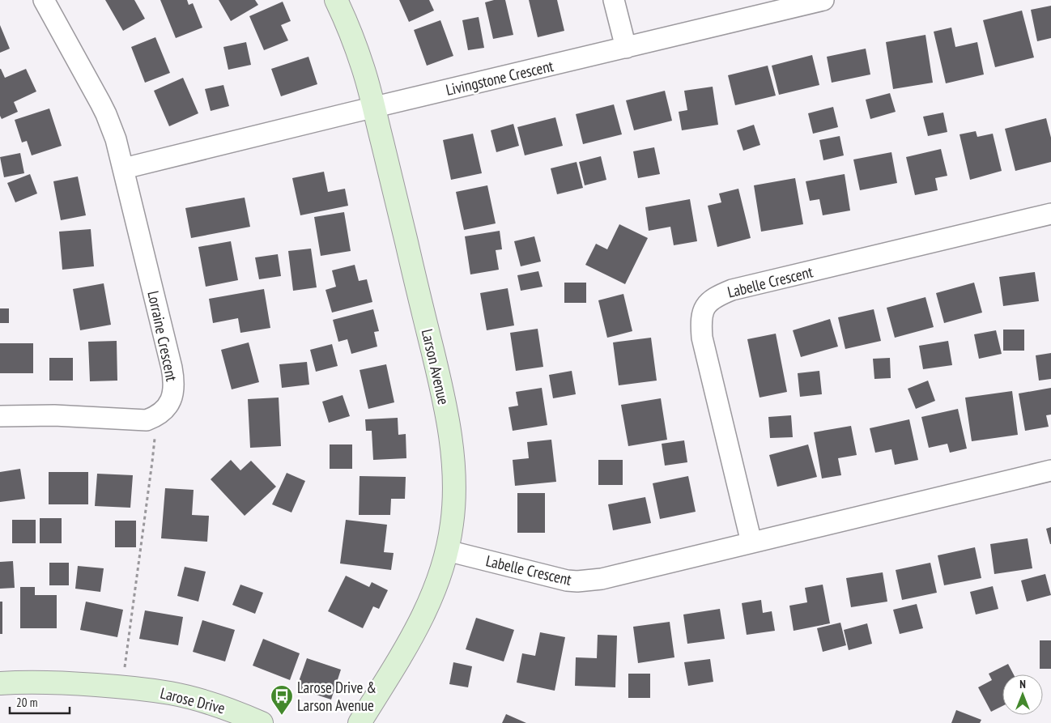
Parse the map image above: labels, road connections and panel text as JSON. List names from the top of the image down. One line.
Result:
{"streets":{"street":["Livingstone Crescent","Labelle Crescent","Lorraine Crescent","Larson Avenue","Larose Drive"]},"crossings":[["Livingstone Crescent","Larson Avenue"],["Labelle Crescent","Larson Avenue"]],"places":{"bus stop":["Larose Drive & Larson Avenue"]},"scale_bar":"20 m","north":"top"}
